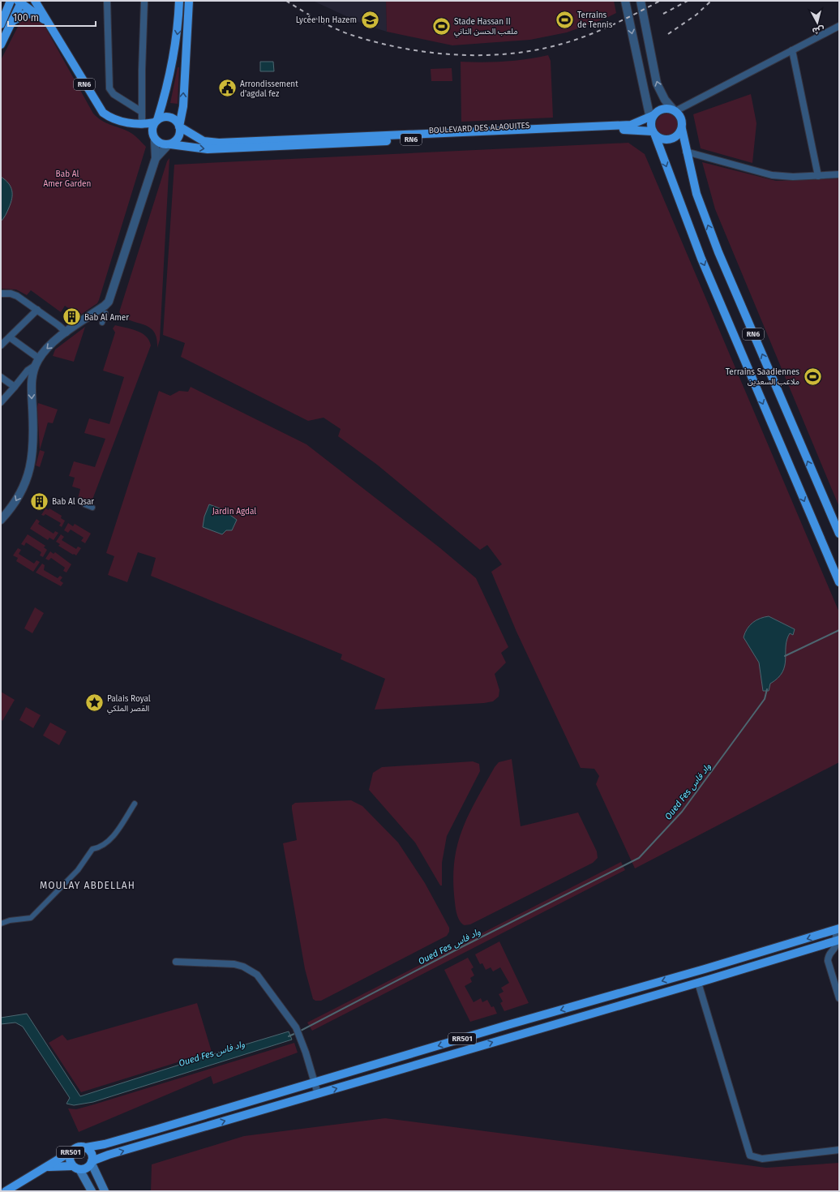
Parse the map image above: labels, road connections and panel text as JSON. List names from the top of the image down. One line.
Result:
{"streets":{"main road":["RN6","BOULEVARD DES ALAOUITES","RR501"]},"crossings":[["RN6","BOULEVARD DES ALAOUITES"]],"districts":["MOULAY ABDELLAH"],"water":["Oued Fes واد فاس"],"parks":["Bab Al Amer Garden","Jardin Agdal"],"places":{"school or university":["Lycée Ibn Hazem"],"sports":["Terrains de Tennis","Stade Hassan II ملعب الحسن التاني","Terrains Saadiennes ملاعب السعدين"],"public building":["Arrondissement d'agdal fez"],"building":["Bab Al Amer","Bab Al Qsar"],"place":["Palais Royal القصر الملكي"]},"scale_bar":"100 m","north":"bottom"}
